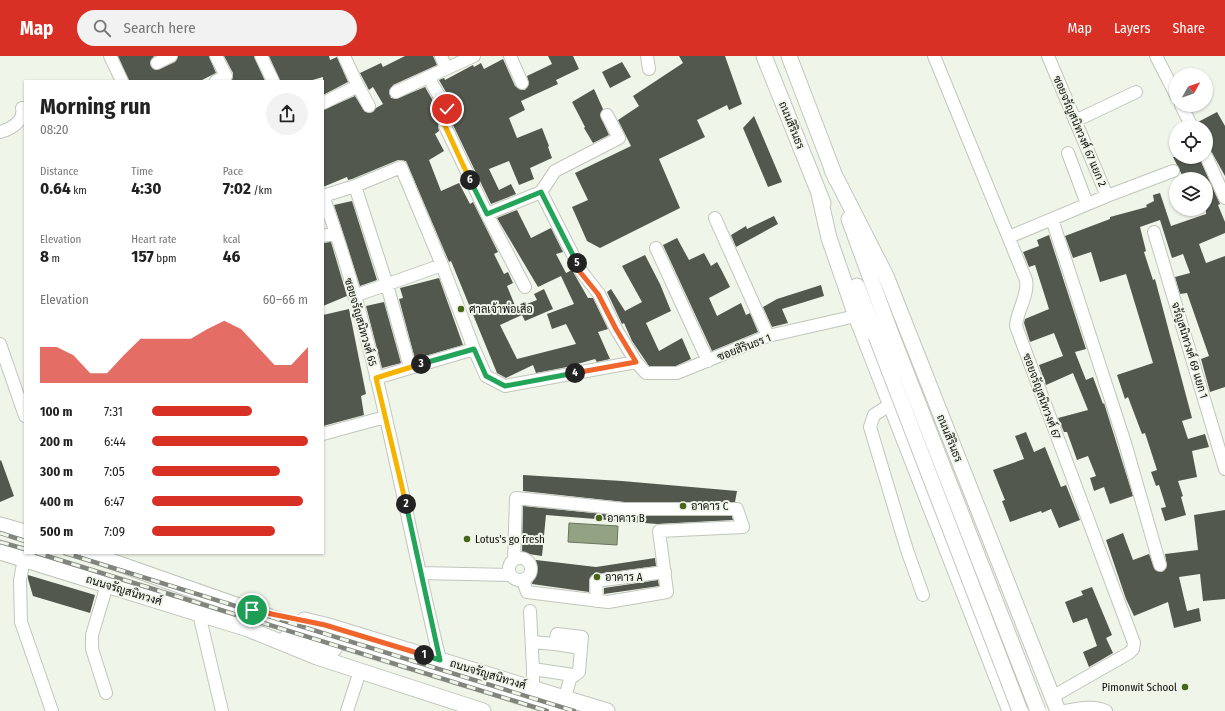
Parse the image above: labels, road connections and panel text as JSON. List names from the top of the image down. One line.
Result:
{"streets":{"main road":["ถนนสิรินธร","ถนนจรัญสนิทวงศ์"],"street":["ซอยจรัญสนิทวงศ์ 67 แยก 2","ซอยจรัญสนิทวงศ์ 65","ซอยสิรินธร 1","จรัญสนิทวงศ์ 69 แยก 1","ซอยจรัญสนิทวงศ์ 67"]},"crossings":[["ถนนสิรินธร","ซอยสิรินธร 1"],["ถนนสิรินธร","ซอยจรัญสนิทวงศ์ 67"],["ซอยจรัญสนิทวงศ์ 67 แยก 2","ซอยจรัญสนิทวงศ์ 67"],["ซอยจรัญสนิทวงศ์ 65","ถนนจรัญสนิทวงศ์"]],"places":["ศาลเจ้าพ่อเสือ","อาคาร C","อาคาร B","Lotus's go fresh","อาคาร A","Pimonwit School"],"north":"top right","page":{"header":"Map","search":"Search here","nav":["Map","Layers","Share"],"heading":["Morning run","08:20"],"stats":[["Distance","0.64 km"],["Time","4:30"],["Pace","7:02 /km"],["Elevation","8 m"],["Heart rate","157 bpm"],["kcal","46"]],"pins":["6","5","3","4","2","1"],"chart":["Elevation","60–66 m"],"list":[{"name":"100 m","note":"7:31"},{"name":"200 m","note":"6:44"},{"name":"300 m","note":"7:05"},{"name":"400 m","note":"6:47"},{"name":"500 m","note":"7:09"}]}}
